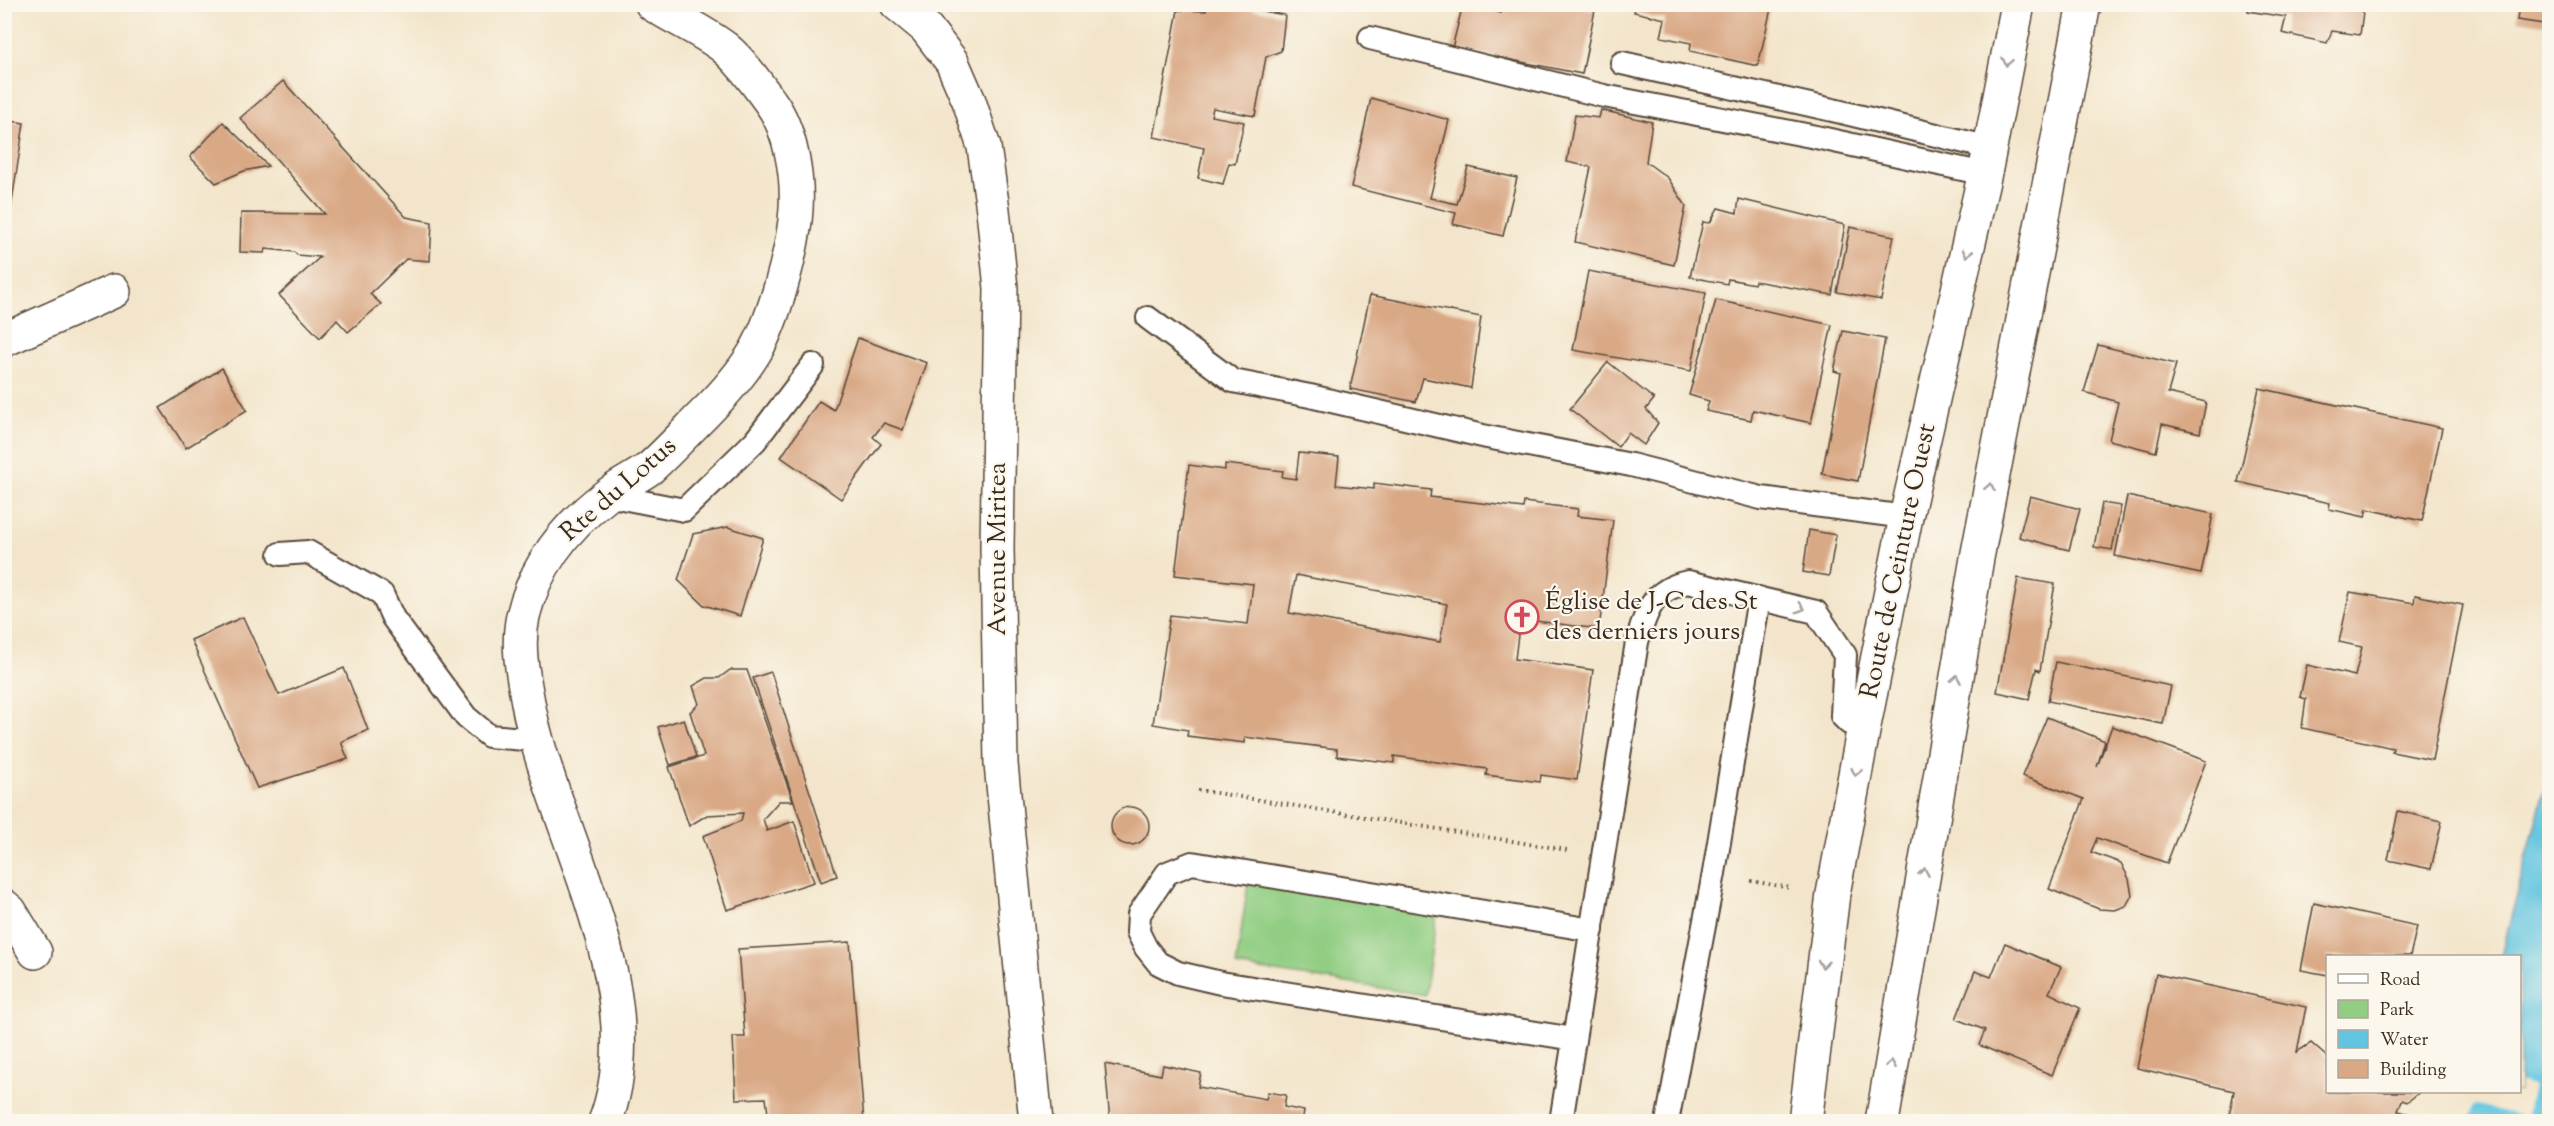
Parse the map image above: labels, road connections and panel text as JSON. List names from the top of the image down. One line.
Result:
{"streets":{"main road":["Rte du Lotus","Avenue Miritea","Route de Ceinture Ouest"]},"places":{"church":["Église de J-C des St des derniers jours"]},"legend":["Road","Park","Water","Building"]}
